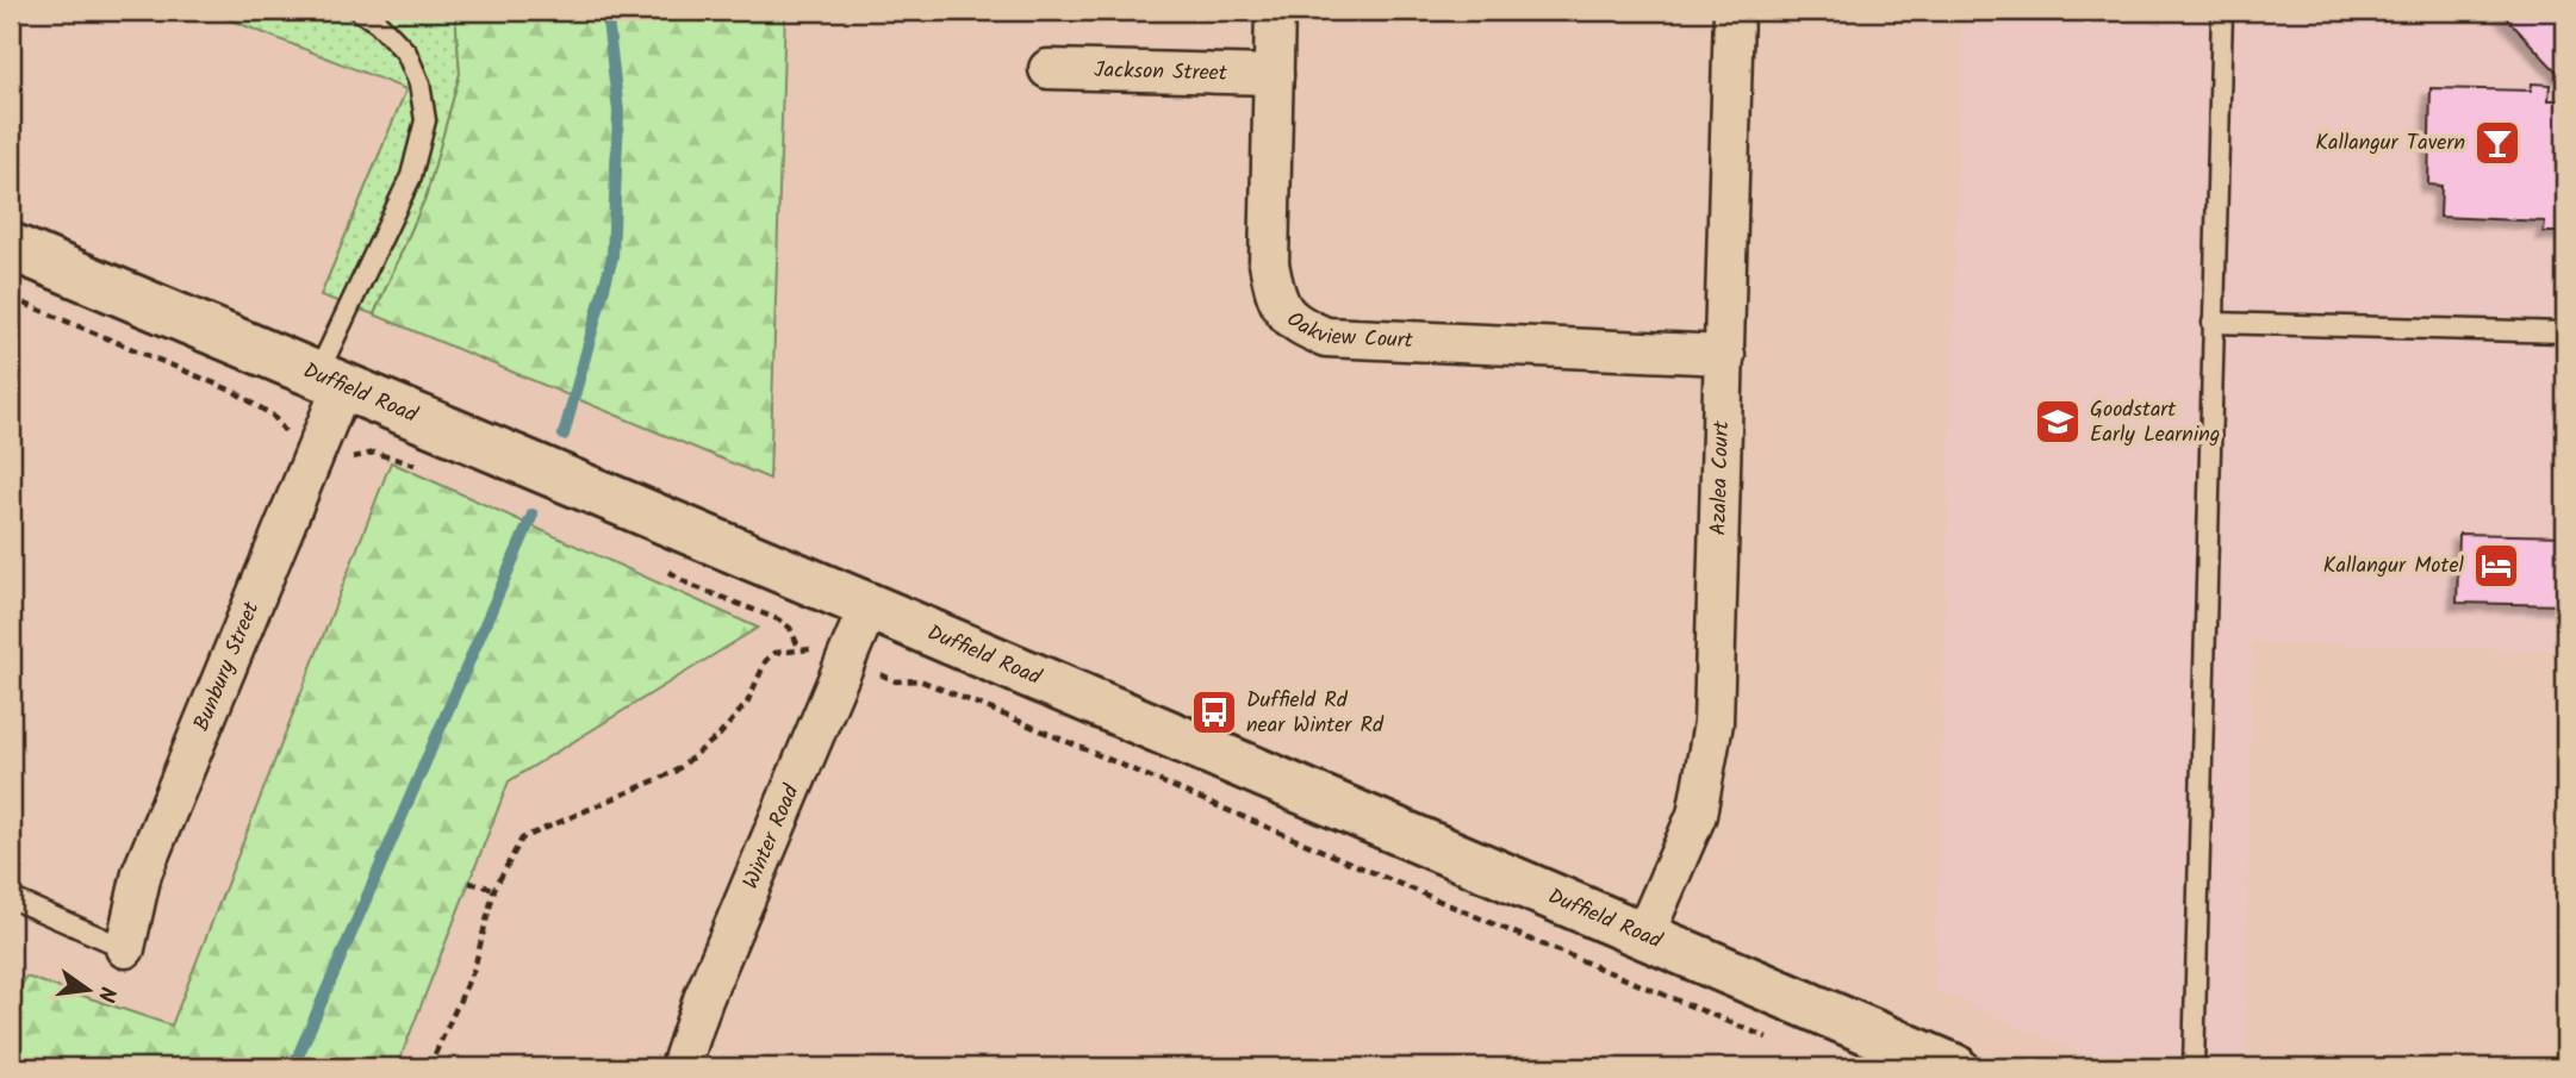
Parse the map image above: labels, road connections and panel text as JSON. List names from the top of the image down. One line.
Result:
{"streets":{"street":["Jackson Street","Oakview Court","Duffield Road","Azalea Court","Bunbury Street","Winter Road"]},"crossings":[["Jackson Street","Oakview Court"],["Oakview Court","Azalea Court"],["Duffield Road","Azalea Court"],["Duffield Road","Bunbury Street"],["Duffield Road","Winter Road"]],"places":{"bar":["Kallangur Tavern"],"school or university":["Goodstart Early Learning"],"hotel":["Kallangur Motel"],"bus stop":["Duffield Rd near Winter Rd"]},"north":"right"}
